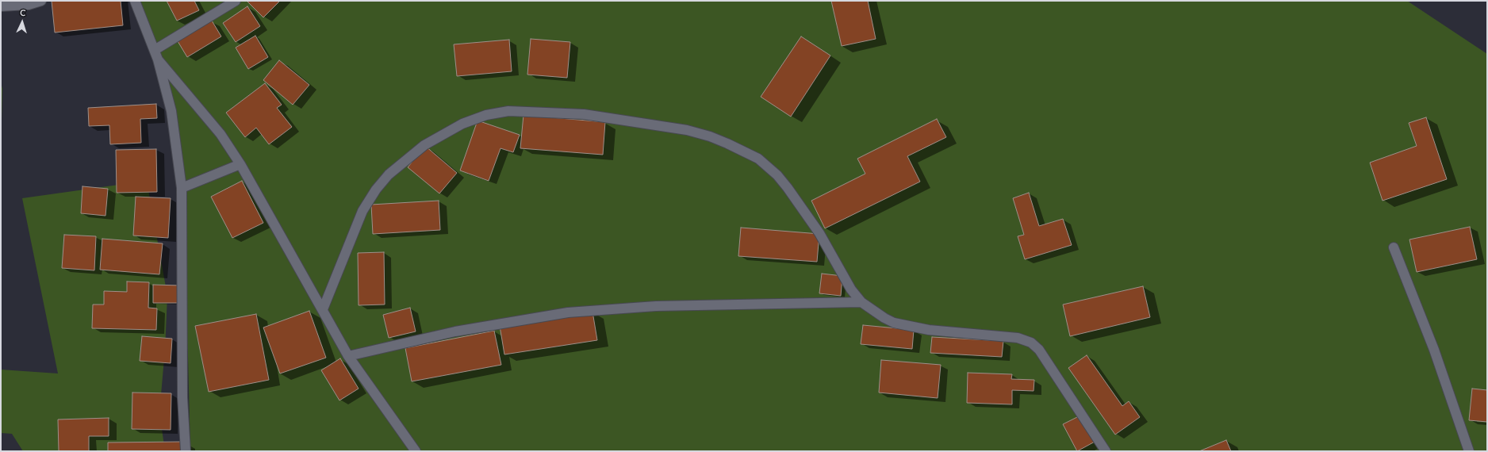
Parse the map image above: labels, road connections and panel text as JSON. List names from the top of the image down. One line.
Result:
{"north":"top"}
